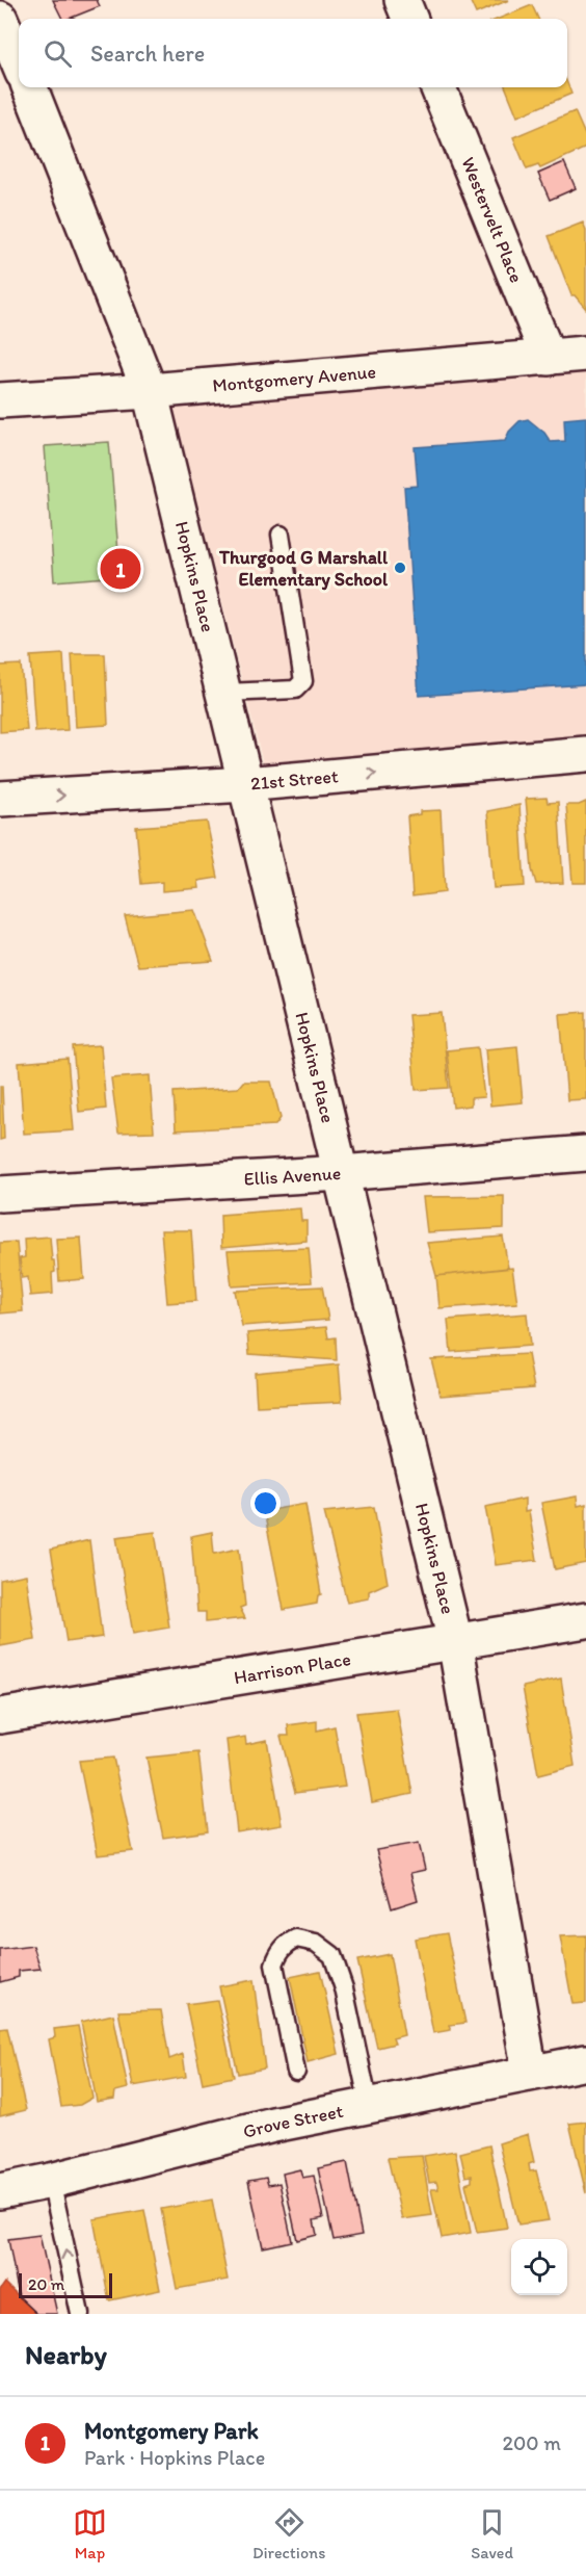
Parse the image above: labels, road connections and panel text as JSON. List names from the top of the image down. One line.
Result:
{"streets":{"street":["Westervelt Place","Montgomery Avenue","Hopkins Place","21st Street","Ellis Avenue","Harrison Place","Grove Street"]},"crossings":[["Westervelt Place","Montgomery Avenue"],["Montgomery Avenue","Hopkins Place"],["Hopkins Place","21st Street"],["Hopkins Place","Ellis Avenue"],["Hopkins Place","Harrison Place"],["Hopkins Place","Grove Street"]],"one_way":["21st Street"],"places":["Thurgood G Marshall Elementary School"],"scale_bar":"20 m","page":{"search":"Search here","pins":"1","scale":"20 m","heading":"Nearby","list":[{"mark":"1","name":"Montgomery Park","note":"Park · Hopkins Place","value":"200 m"}],"nav":["Map","Directions","Saved"]}}
